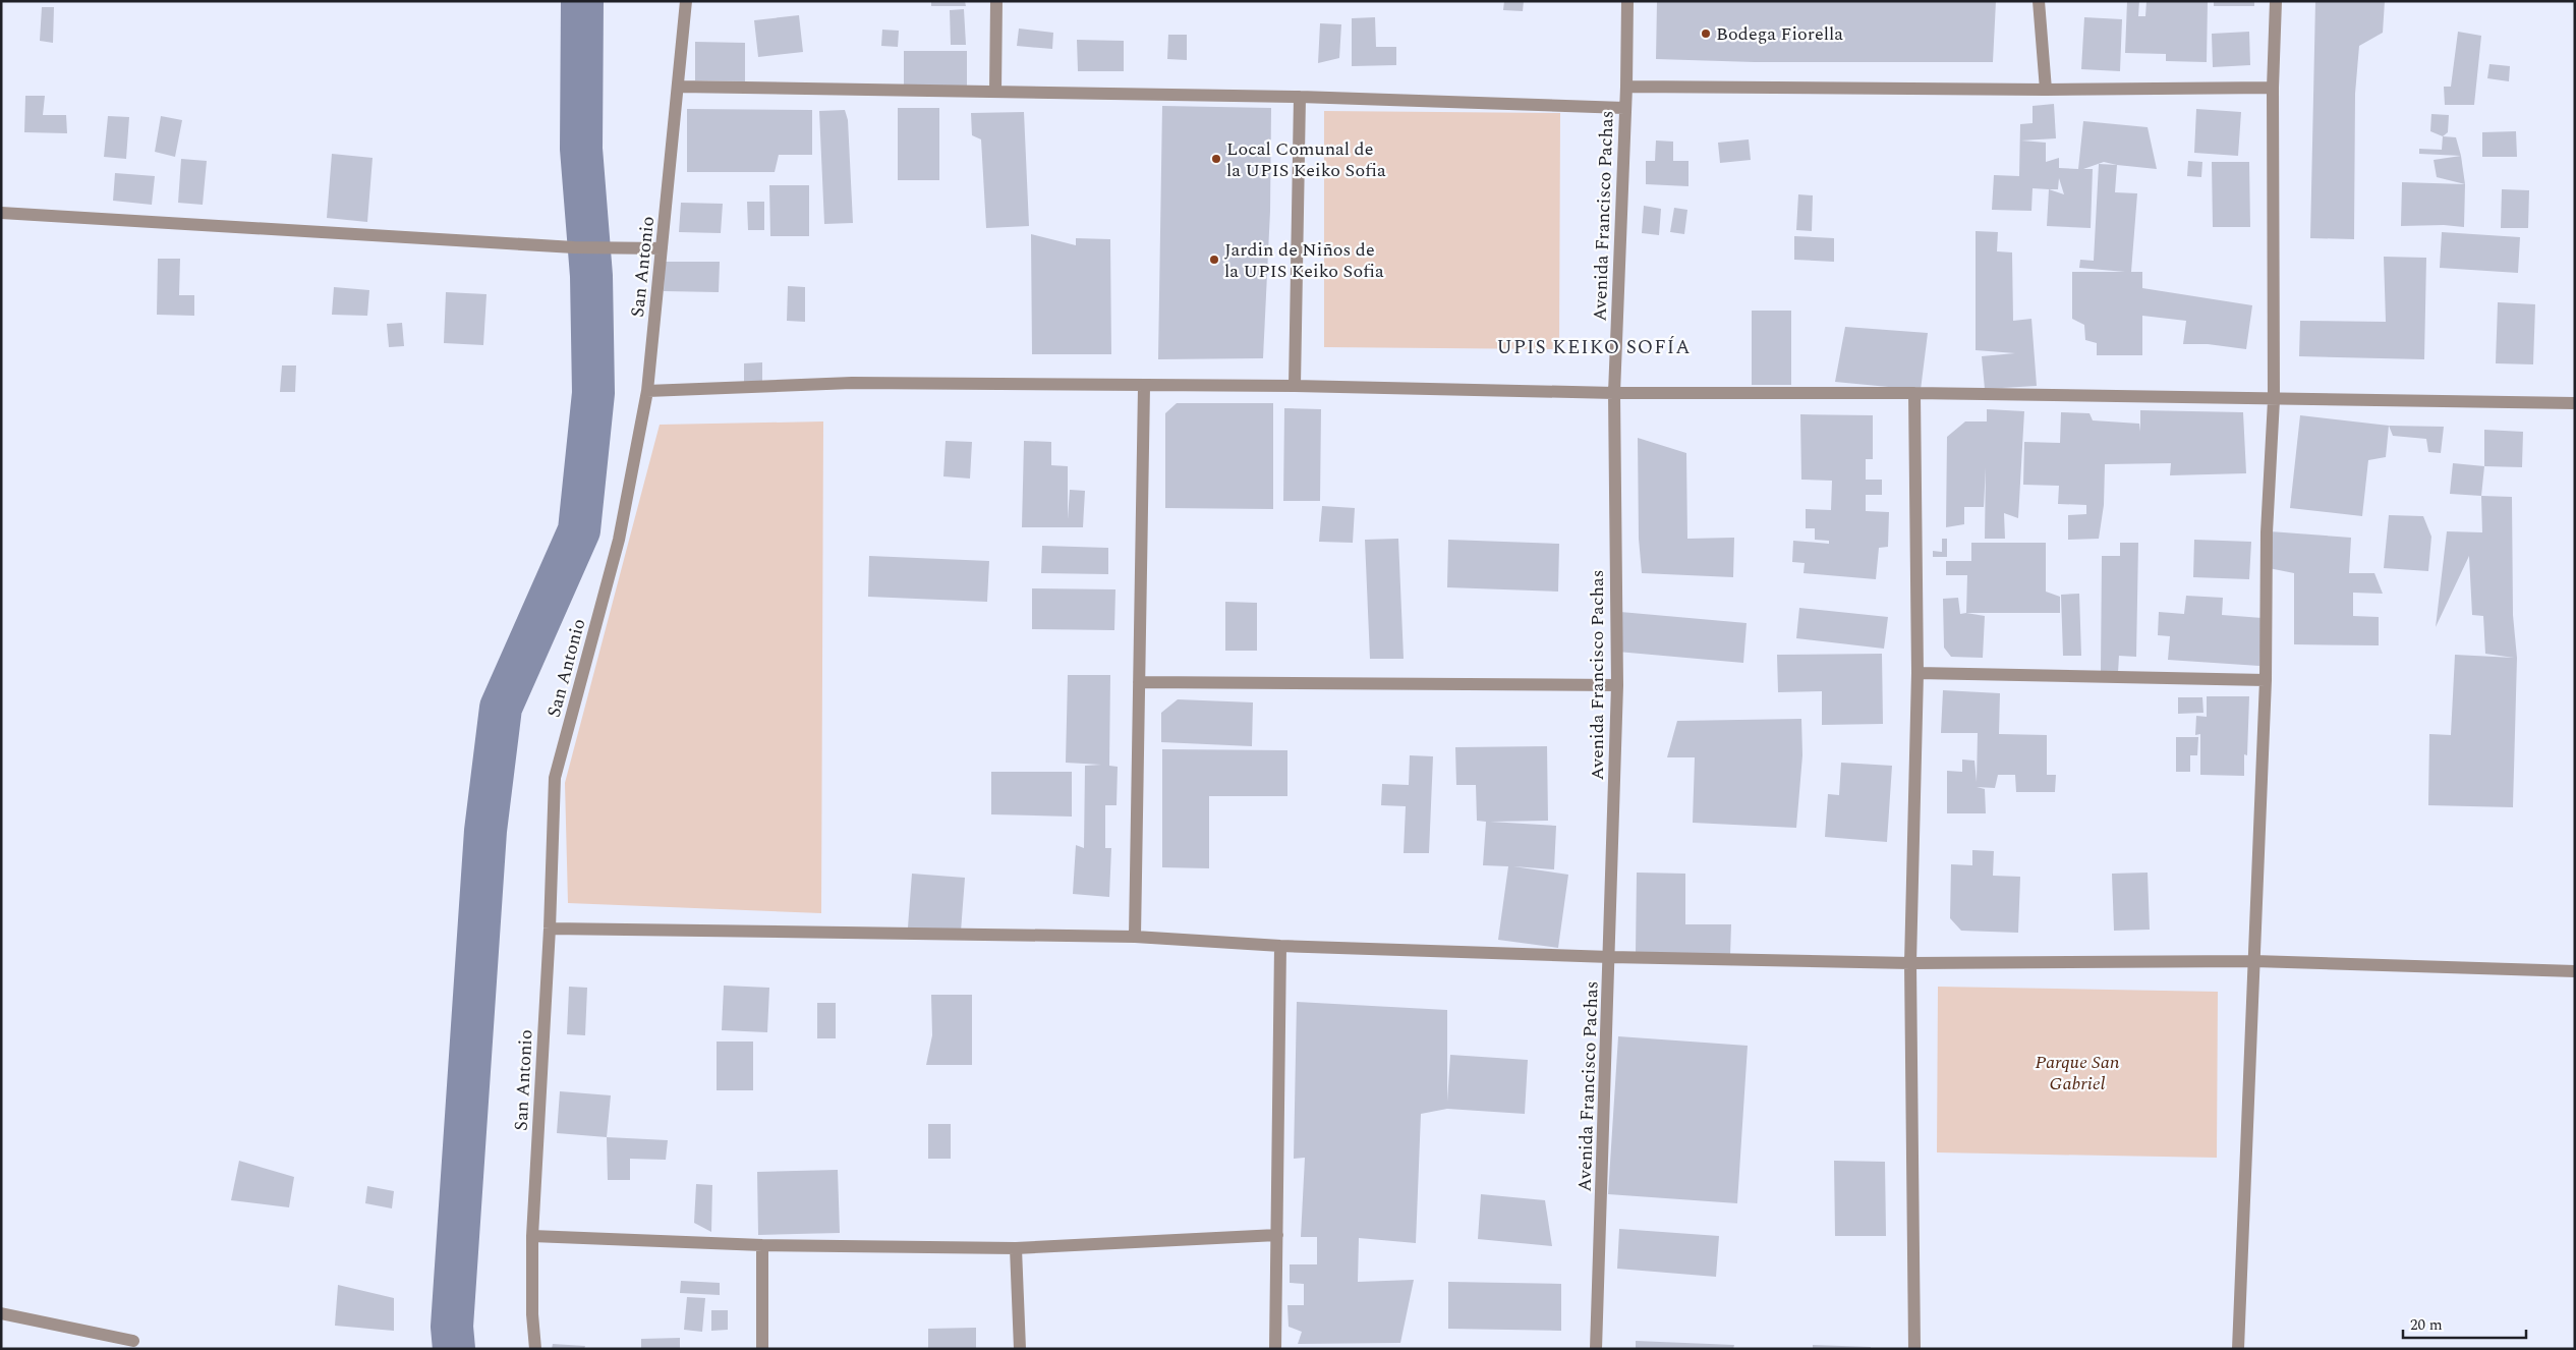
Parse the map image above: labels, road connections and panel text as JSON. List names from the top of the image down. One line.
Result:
{"streets":{"street":["Avenida Francisco Pachas","San Antonio"]},"districts":["UPIS KEIKO SOFÍA"],"parks":["Parque San Gabriel"],"places":["Bodega Fiorella","Local Comunal de la UPIS Keiko Sofia","Jardin de Niños de la UPIS Keiko Sofia"],"scale_bar":"20 m"}
